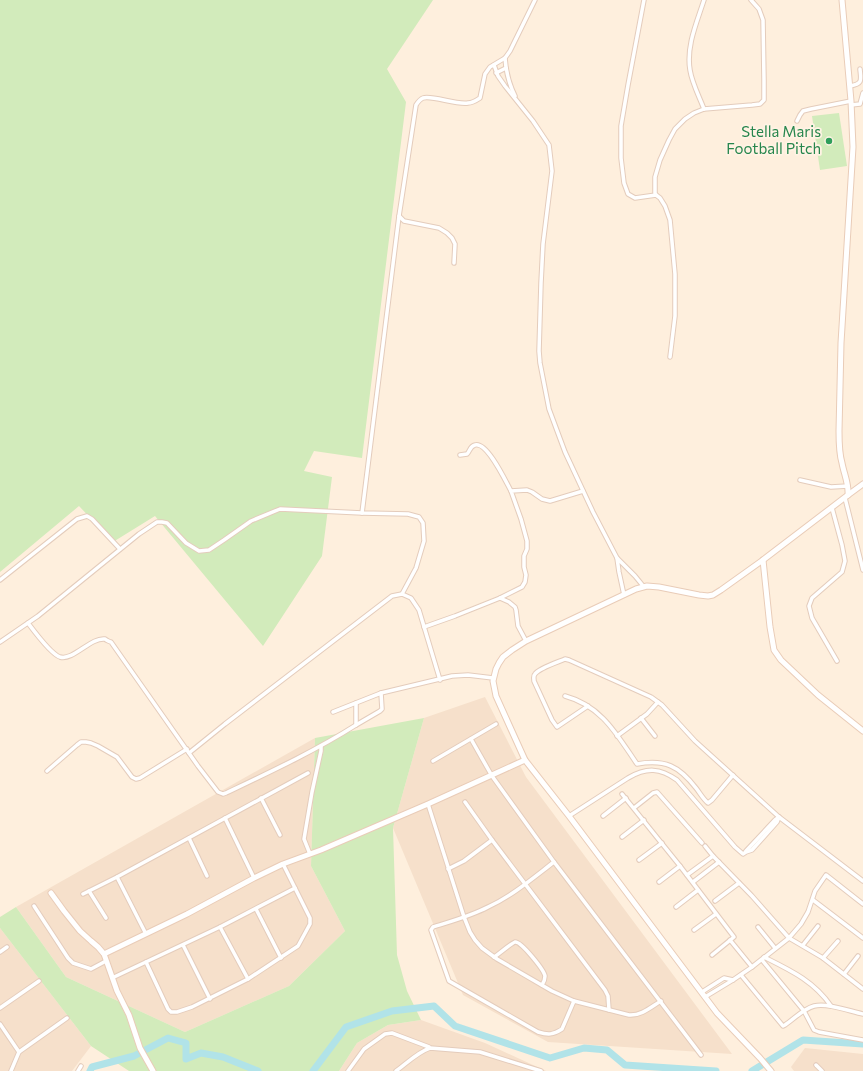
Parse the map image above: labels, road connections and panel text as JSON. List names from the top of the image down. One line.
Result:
{"places":["Stella Maris Football Pitch"]}
